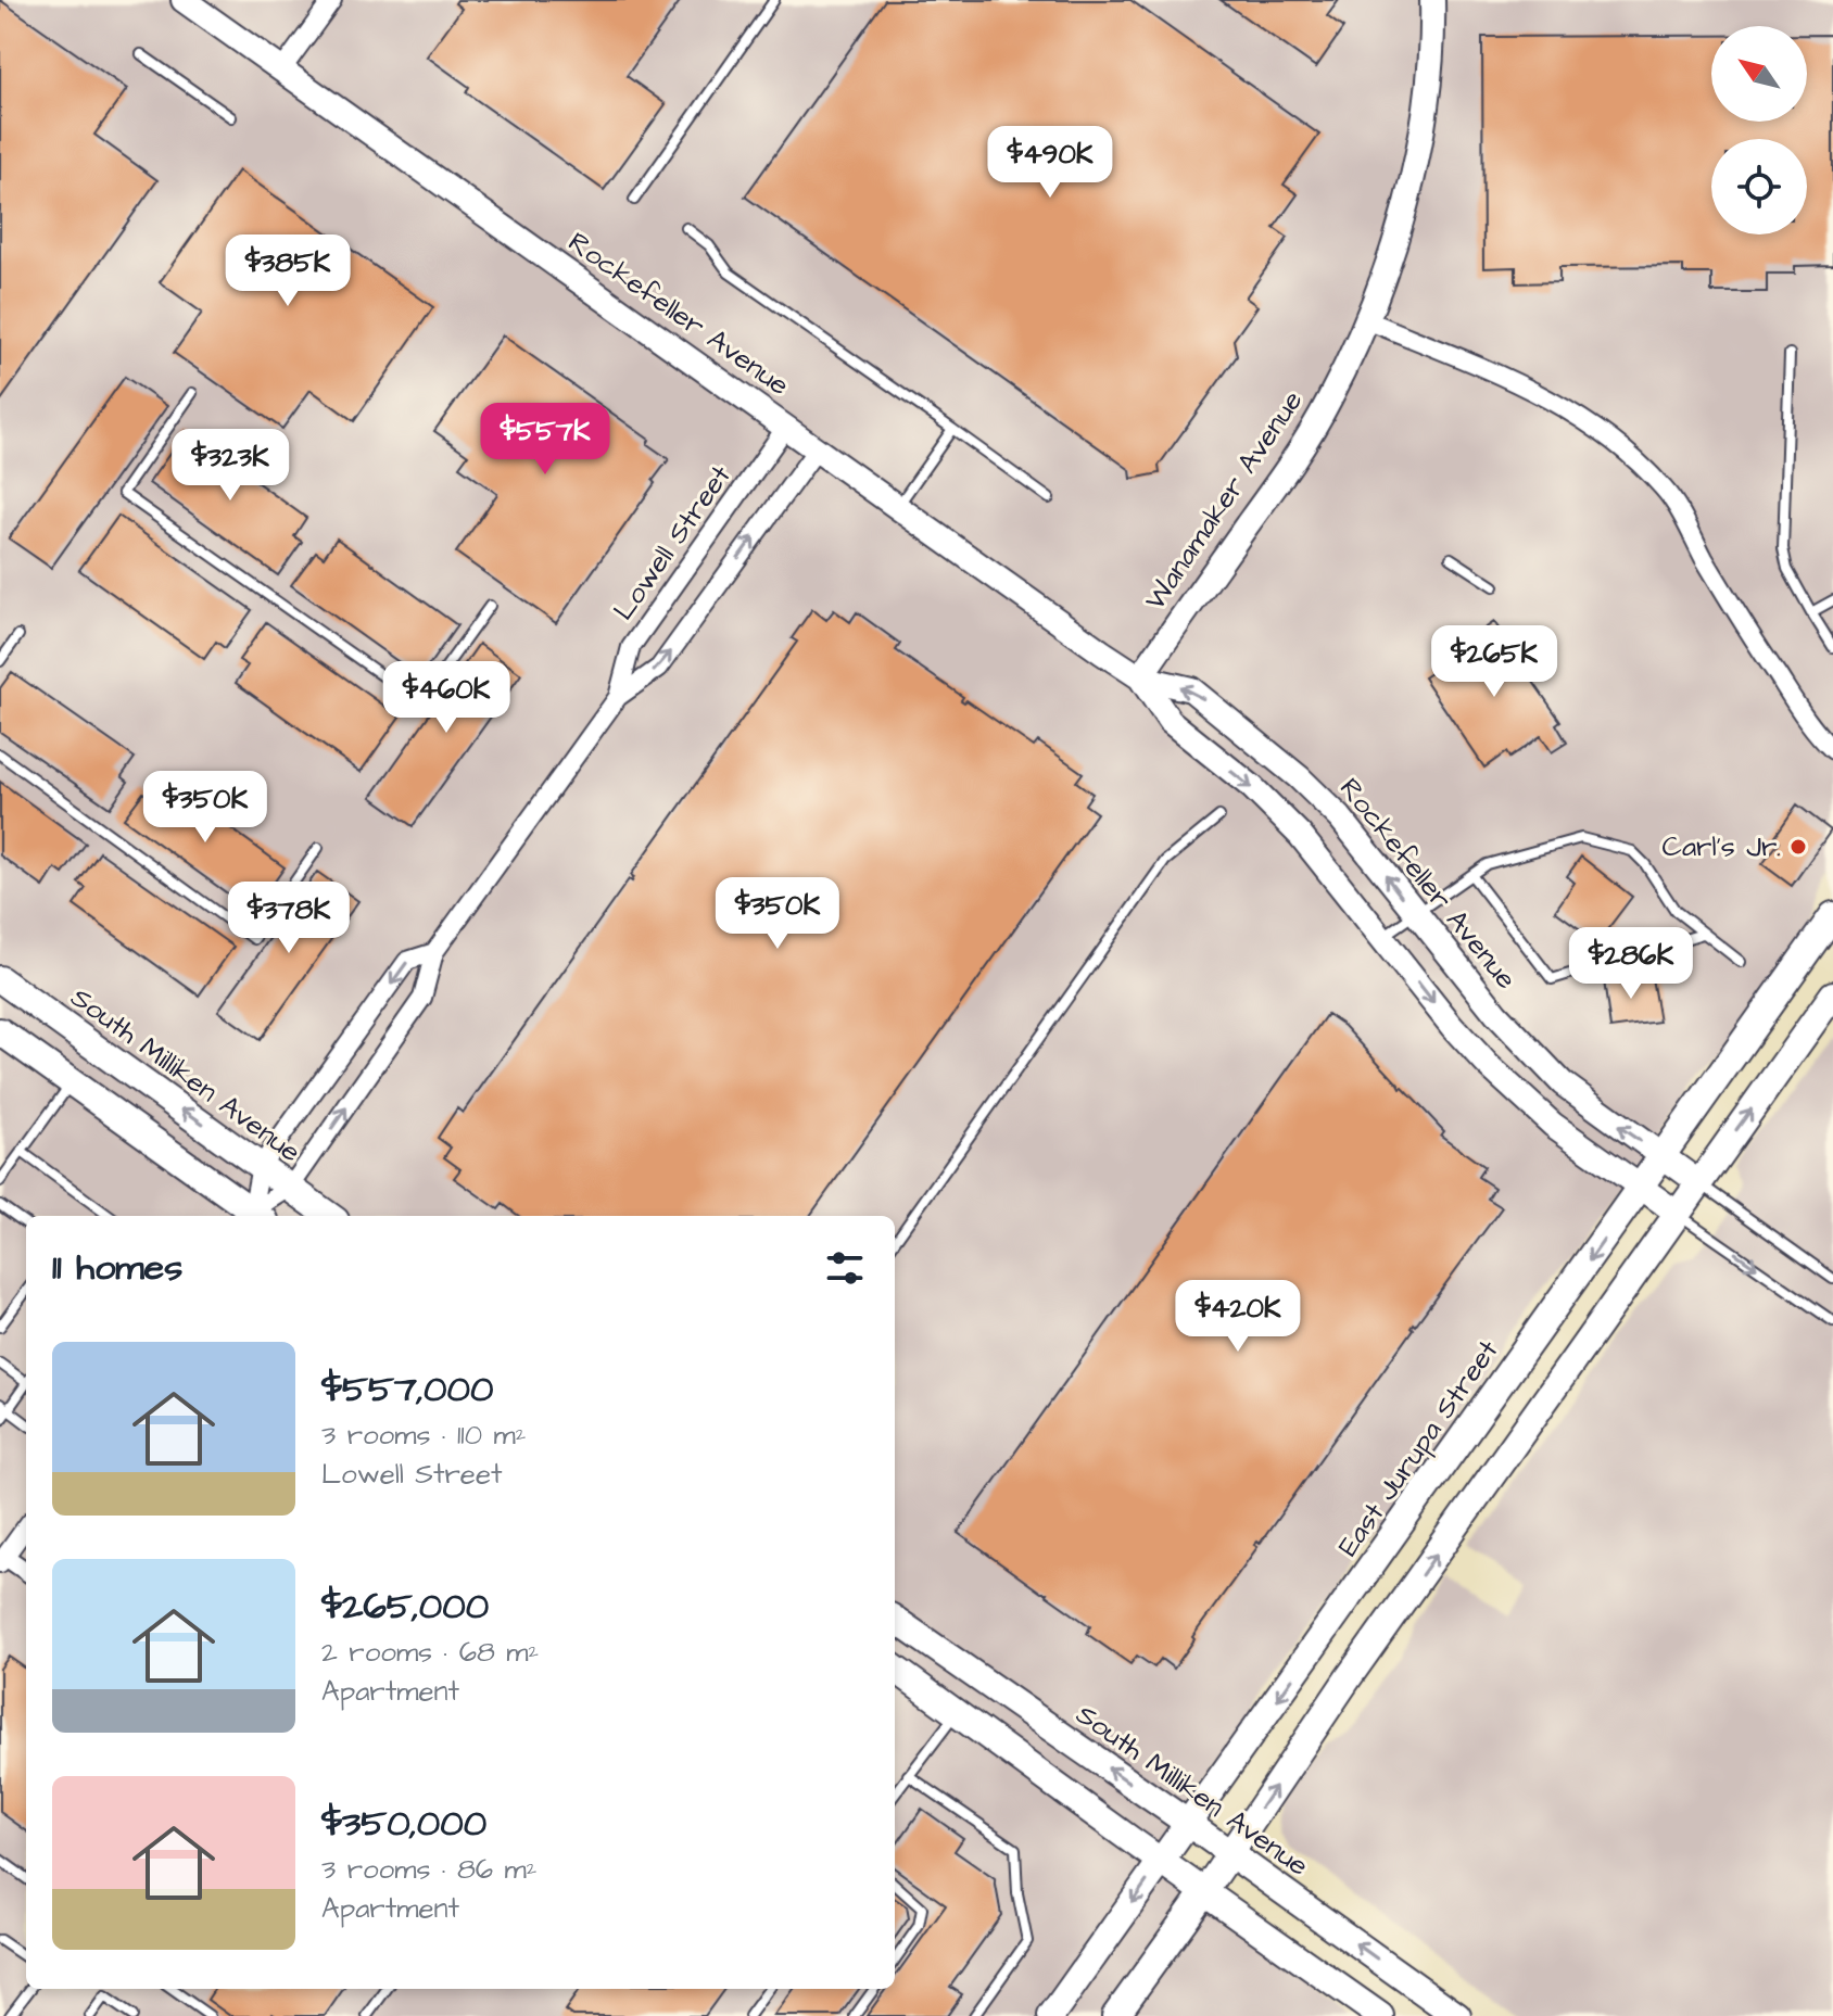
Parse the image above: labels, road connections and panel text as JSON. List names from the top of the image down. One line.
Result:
{"streets":{"main road":["South Milliken Avenue","East Jurupa Street"],"street":["Rockefeller Avenue","Wanamaker Avenue","Lowell Street"]},"crossings":[["Rockefeller Avenue","Wanamaker Avenue"],["Rockefeller Avenue","Lowell Street"],["Rockefeller Avenue","East Jurupa Street"],["Lowell Street","South Milliken Avenue"],["South Milliken Avenue","East Jurupa Street"]],"places":["Carl's Jr."],"north":"top left","page":{"price":["$490K","$385K","$557K","$323K","$265K","$460K","$350K","$350K","$378K","$286K","$420K"],"heading":"11 homes","list":[{"name":"$557,000","note":"3 rooms · 110 m² · Lowell Street"},{"name":"$265,000","note":"2 rooms · 68 m² · Apartment"},{"name":"$350,000","note":"3 rooms · 86 m² · Apartment"}]}}
